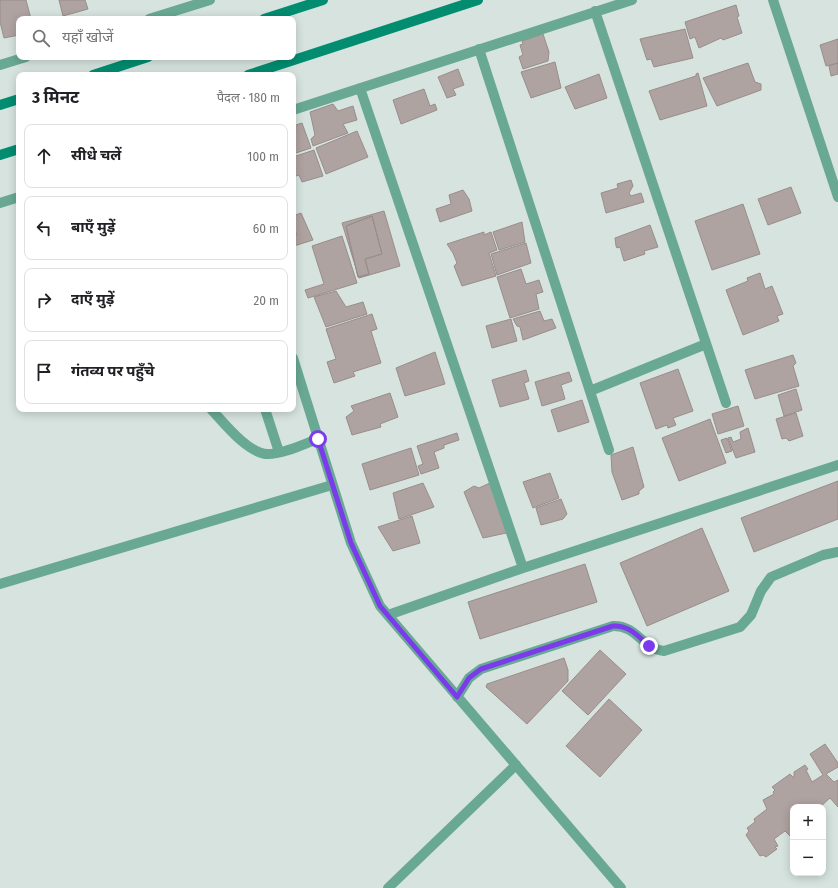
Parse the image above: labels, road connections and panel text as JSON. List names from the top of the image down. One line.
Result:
{"page":{"search":"यहाँ खोजें","heading":["3 मिनट","पैदल · 180 m"],"list":[["सीधे चलें","100 m"],["बाएँ मुड़ें","60 m"],["दाएँ मुड़ें","20 m"],"गंतव्य पर पहुँचे"],"map_buttons":["+","−"]}}
